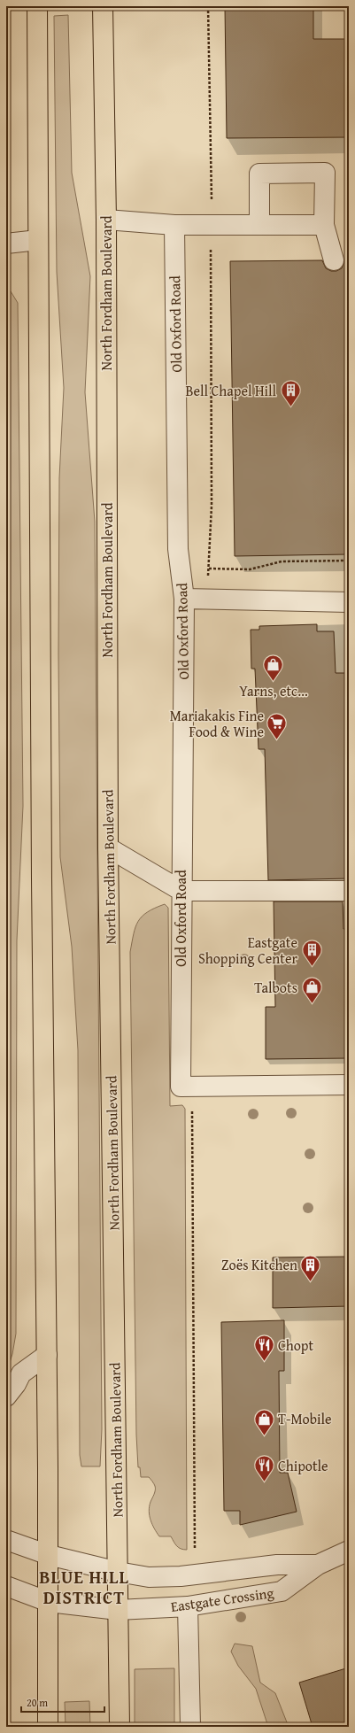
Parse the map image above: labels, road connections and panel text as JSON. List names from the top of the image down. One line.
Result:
{"streets":{"highway":["North Fordham Boulevard"],"street":["Old Oxford Road","Eastgate Crossing"]},"crossings":[["North Fordham Boulevard","Eastgate Crossing"]],"districts":["BLUE HILL DISTRICT"],"places":{"building":["Bell Chapel Hill","Eastgate Shopping Center","Zoës Kitchen"],"shop":["Yarns, etc…","Talbots","T-Mobile"],"supermarket":["Mariakakis Fine Food & Wine"],"restaurant":["Chopt","Chipotle"]},"scale_bar":"20 m"}
